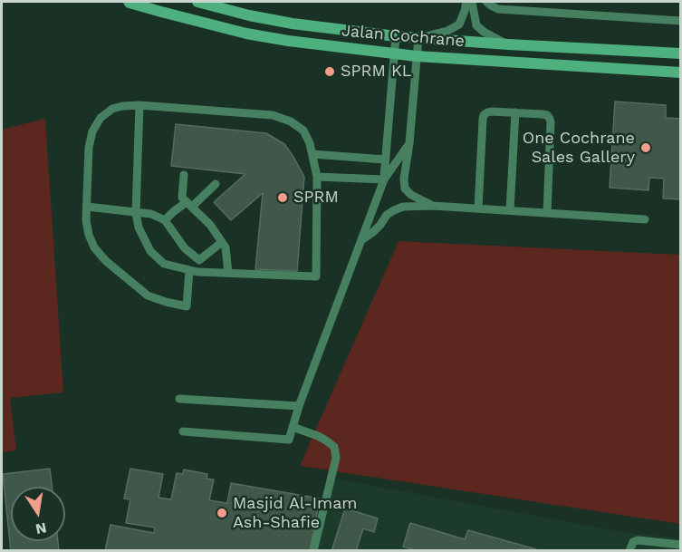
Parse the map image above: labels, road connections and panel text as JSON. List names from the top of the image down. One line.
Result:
{"streets":{"street":["Jalan Cochrane"]},"places":["SPRM KL","One Cochrane Sales Gallery","SPRM","Masjid Al-Imam Ash-Shafie"],"north":"bottom"}
